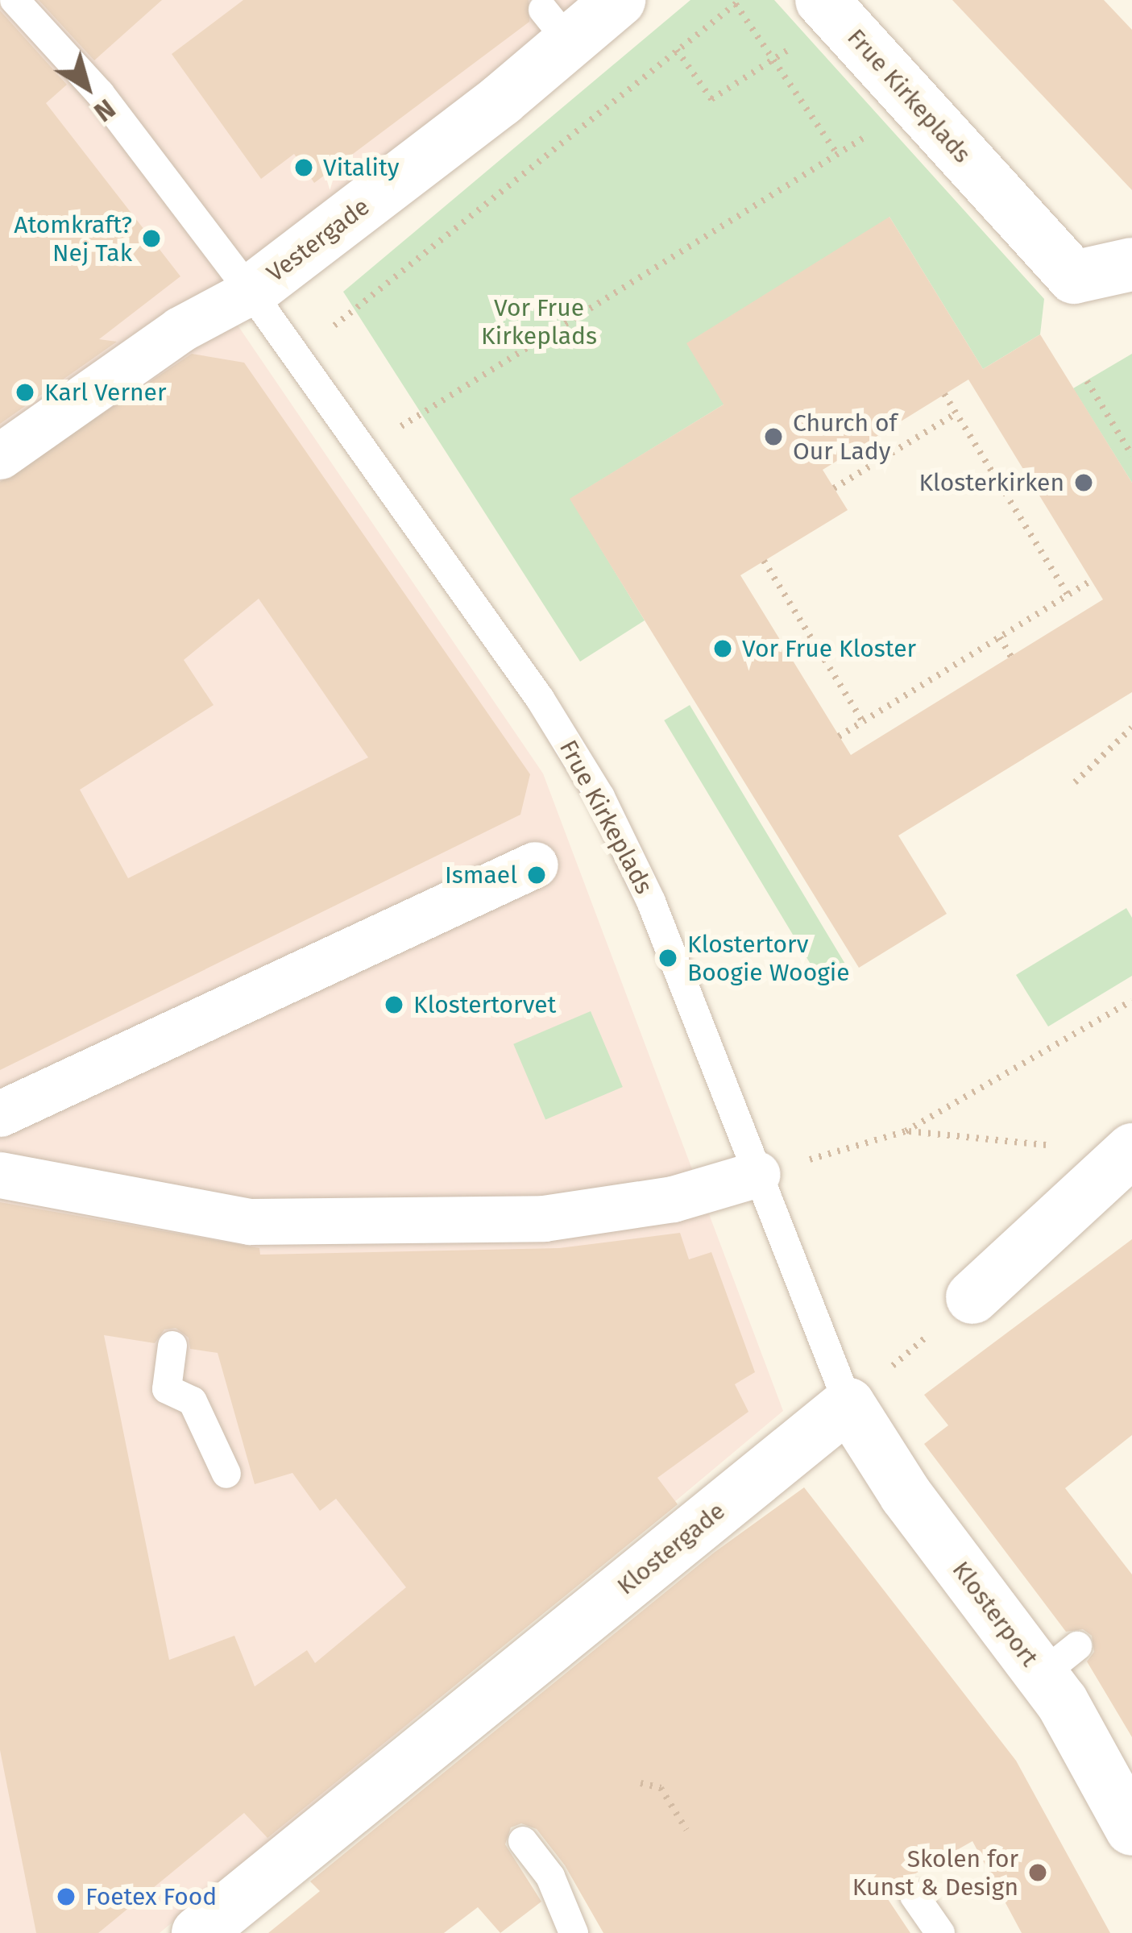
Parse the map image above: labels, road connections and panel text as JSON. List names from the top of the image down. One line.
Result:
{"streets":{"street":["Frue Kirkeplads","Vestergade","Klostergade","Klosterport"]},"crossings":[["Frue Kirkeplads","Vestergade"],["Frue Kirkeplads","Klostergade"],["Frue Kirkeplads","Klosterport"],["Klostergade","Klosterport"]],"parks":["Vor Frue Kirkeplads"],"places":["Vitality","Atomkraft? Nej Tak","Karl Verner","Church of Our Lady","Klosterkirken","Vor Frue Kloster","Ismael","Klostertorv Boogie Woogie","Klostertorvet","Skolen for Kunst & Design","Foetex Food"],"north":"bottom right"}
